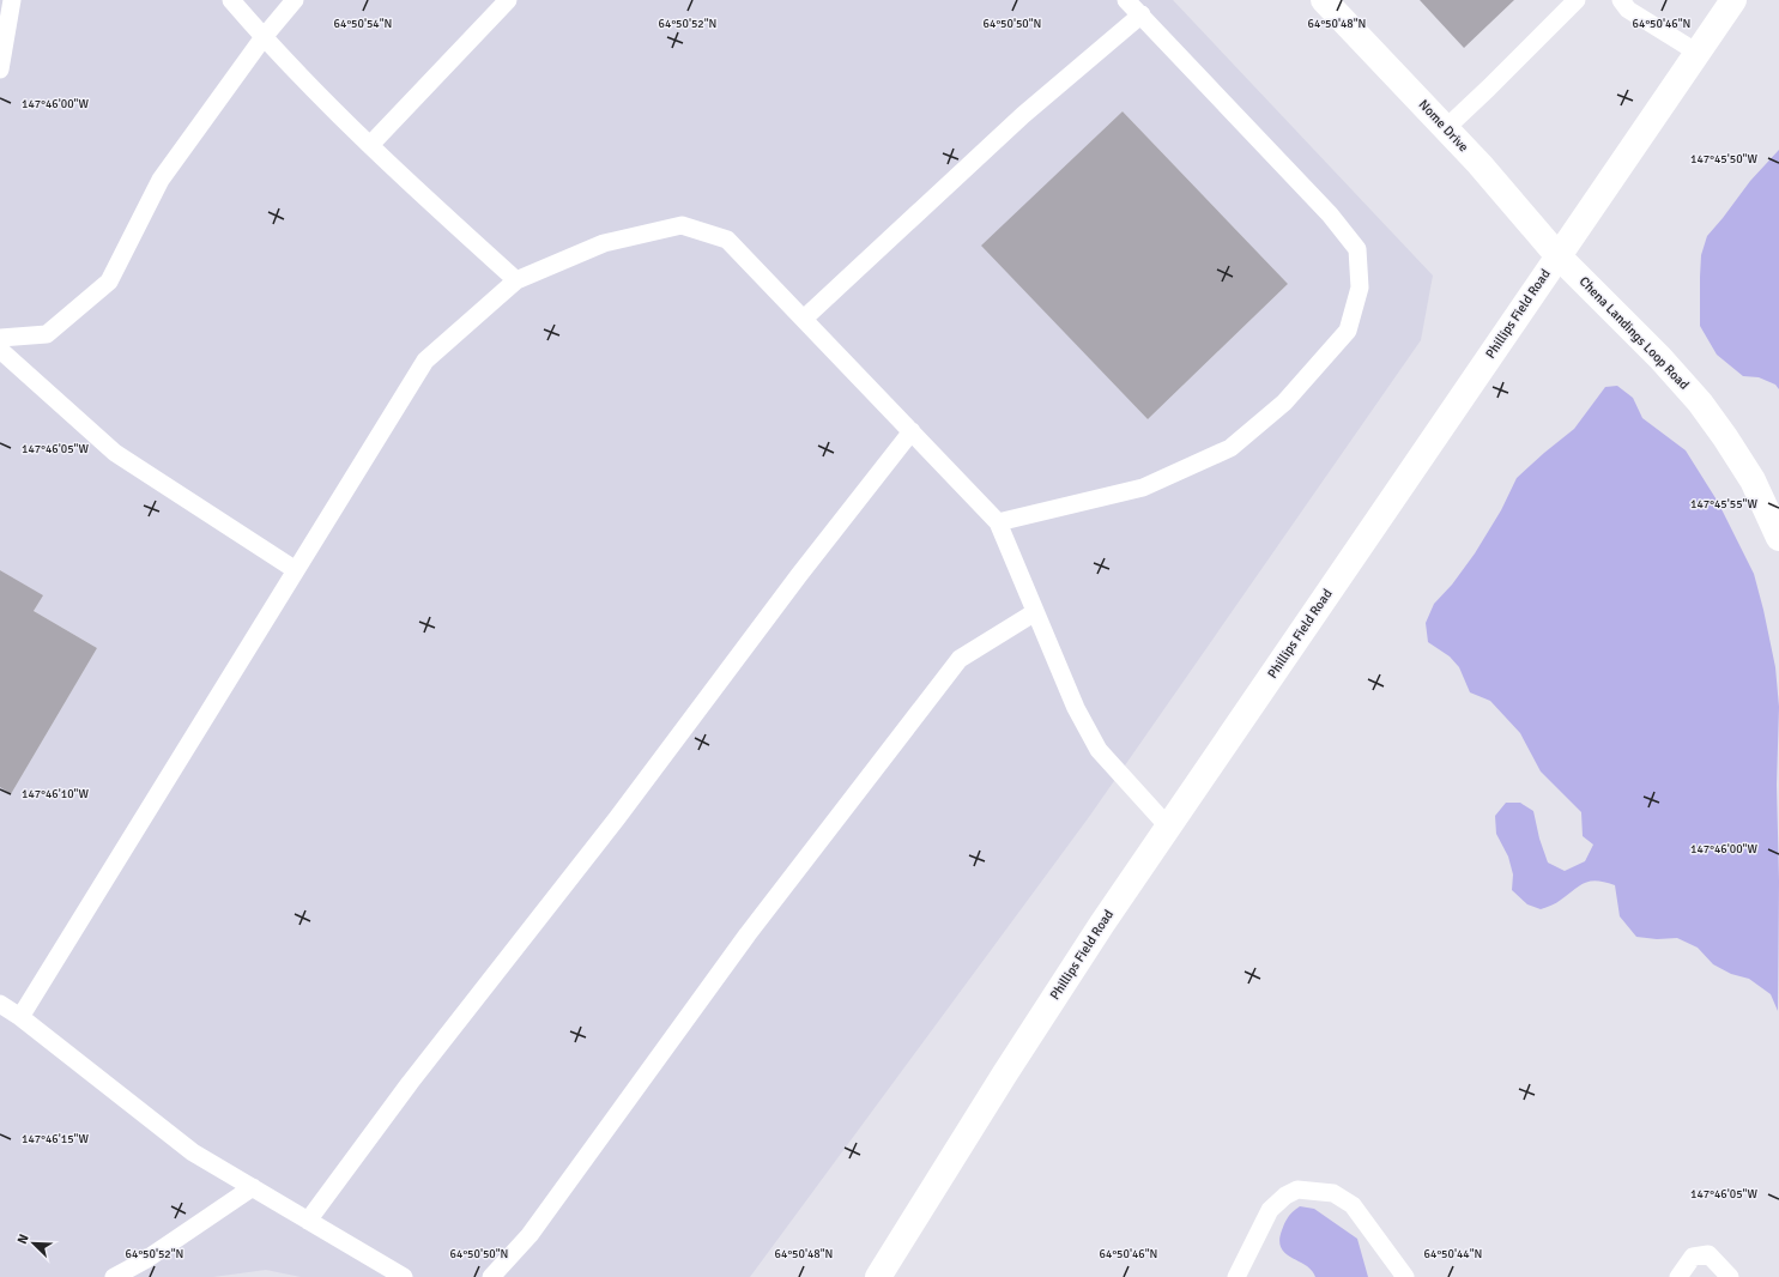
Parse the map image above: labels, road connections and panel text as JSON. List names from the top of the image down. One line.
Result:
{"streets":{"street":["Nome Drive","Phillips Field Road","Chena Landings Loop Road"]},"crossings":[["Nome Drive","Phillips Field Road"],["Nome Drive","Chena Landings Loop Road"],["Phillips Field Road","Chena Landings Loop Road"]],"north":"top left","coordinates":["64°50'54\"N","64°50'52\"N","64°50'50\"N","64°50'48\"N","64°50'46\"N","147°46'00\"W","147°45'50\"W","147°46'05\"W","147°45'55\"W","147°46'10\"W","147°46'15\"W","64°50'44\"N"]}
